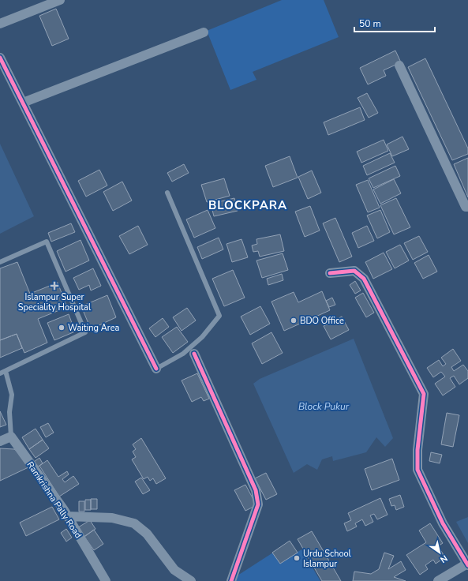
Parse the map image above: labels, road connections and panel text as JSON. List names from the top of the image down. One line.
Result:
{"streets":{"street":["Ramkrishna Pally Road"]},"districts":["BLOCKPARA"],"water":["Block Pukur"],"places":{"health":["Islampur Super Speciality Hospital"],"other":["BDO Office","Waiting Area","Urdu School Islampur"]},"scale_bar":"50 m","north":"bottom right"}
